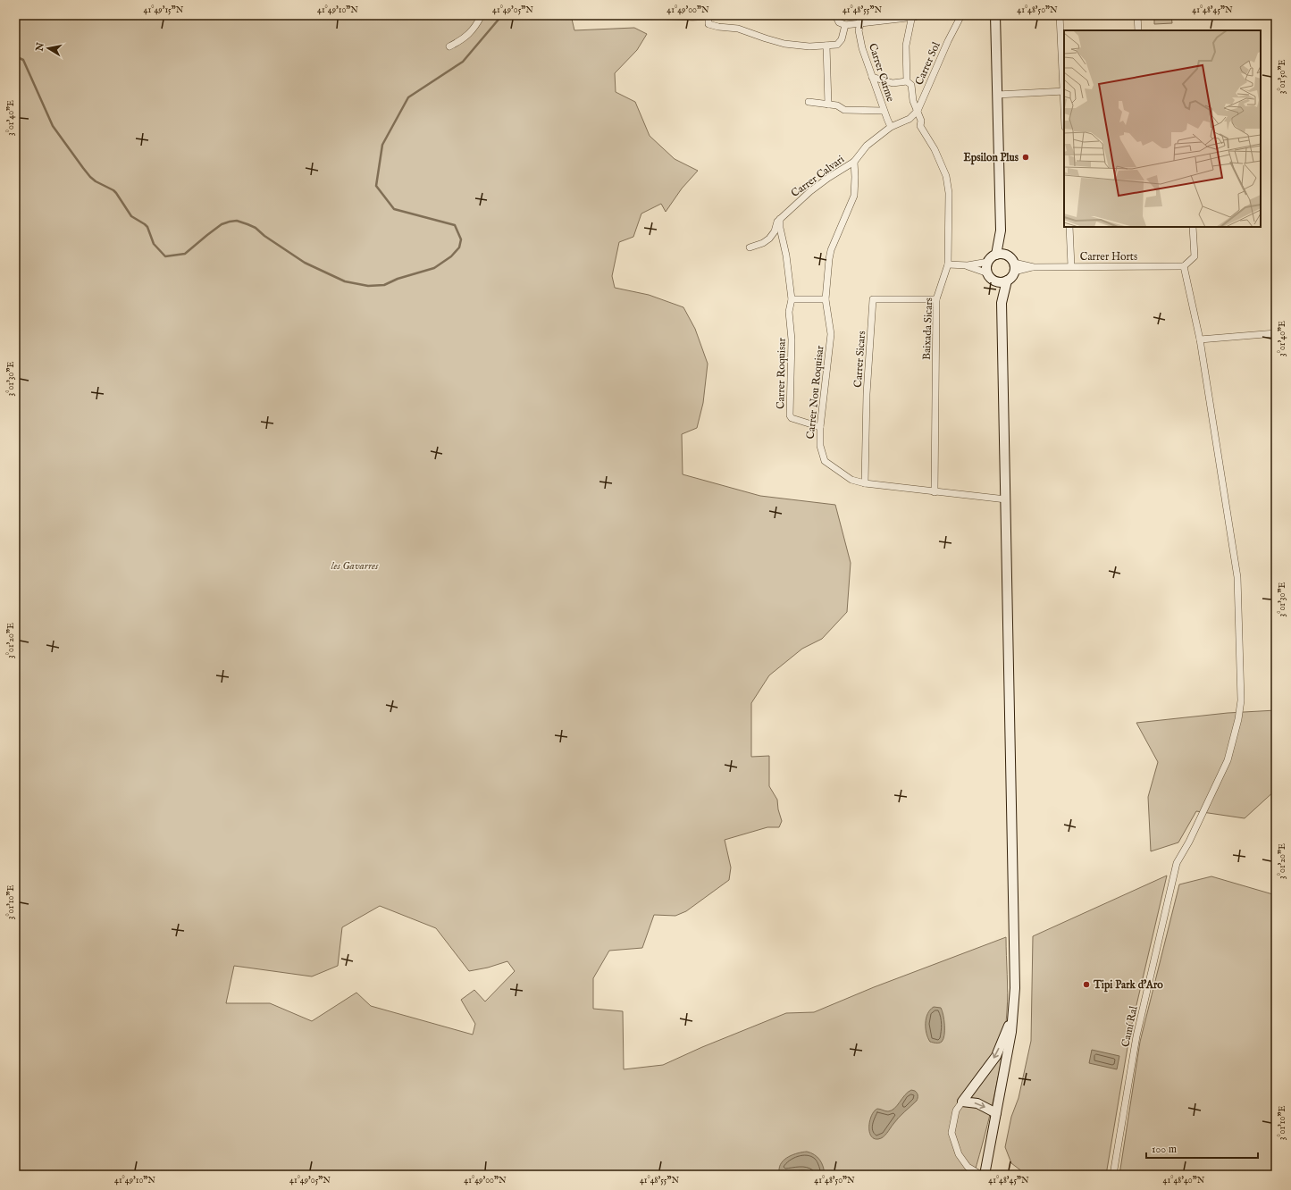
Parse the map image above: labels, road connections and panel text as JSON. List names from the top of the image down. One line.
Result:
{"streets":{"street":["Carrer Sol","Carrer Carme","Carrer Calvari","Carrer Horts","Baixada Sicars","Carrer Sicars","Carrer Roquisar","Carrer Nou Roquisar","Camí Ral"]},"crossings":[["Carrer Sol","Carrer Calvari"],["Carrer Sol","Baixada Sicars"],["Carrer Carme","Carrer Calvari"],["Carrer Calvari","Carrer Roquisar"],["Carrer Calvari","Carrer Nou Roquisar"],["Carrer Horts","Camí Ral"],["Baixada Sicars","Carrer Sicars"],["Baixada Sicars","Carrer Nou Roquisar"],["Carrer Sicars","Carrer Nou Roquisar"],["Carrer Roquisar","Carrer Nou Roquisar"]],"parks":["les Gavarres"],"places":["Epsilon Plus","Tipi Park d'Aro"],"scale_bar":"100 m","north":"left","coordinates":["41°49'15\"N","41°49'10\"N","41°49'05\"N","41°49'00\"N","41°48'55\"N","41°48'50\"N","41°48'45\"N","3°01'50\"E","3°01'40\"E","3°01'30\"E","3°01'20\"E","3°01'10\"E","41°48'40\"N"]}
